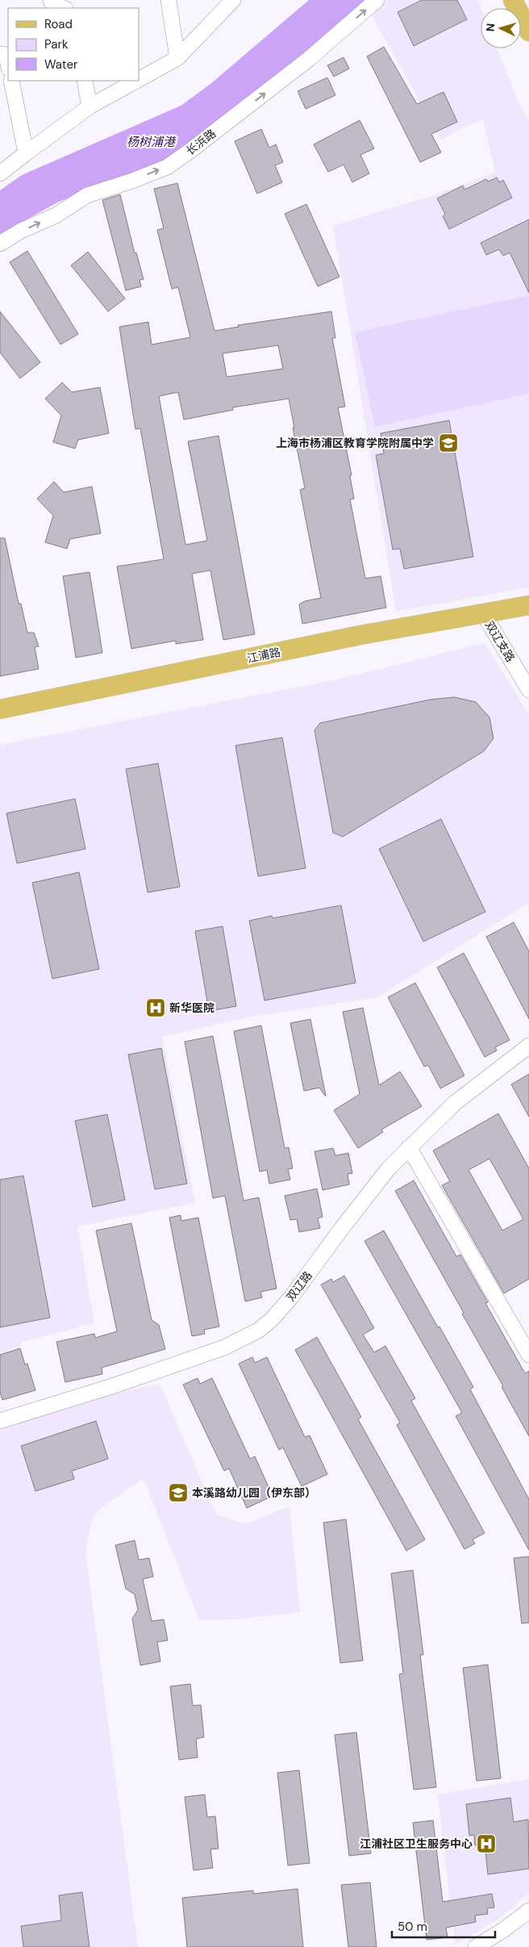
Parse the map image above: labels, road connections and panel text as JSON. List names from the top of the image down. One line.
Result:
{"streets":{"main road":["江浦路"],"street":["长浜路","双辽支路","双辽路"]},"crossings":[["双辽支路","江浦路"]],"water":["杨树浦港"],"places":{"school or university":["上海市杨浦区教育学院附属中学","本溪路幼儿园（伊东部）"],"hospital":["新华医院","江浦社区卫生服务中心"]},"legend":["Road","Park","Water"],"scale_bar":"50 m","north":"left"}
